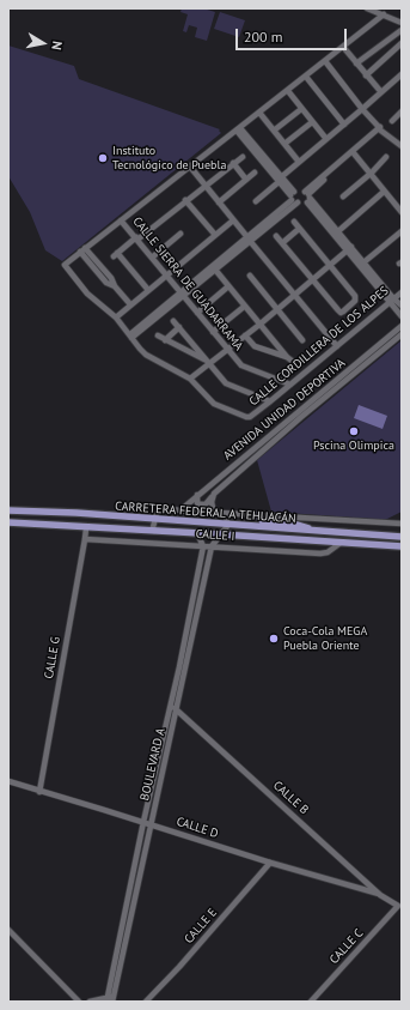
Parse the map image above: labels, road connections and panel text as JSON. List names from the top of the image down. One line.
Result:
{"streets":{"main road":["CARRETERA FEDERAL A TEHUACÁN"],"street":["CALLE SIERRA DE GUADARRAMA","CALLE CORDILLERA DE LOS ALPES","AVENIDA UNIDAD DEPORTIVA","CALLE I","CALLE G","BOULEVARD A","CALLE B","CALLE D","CALLE E","CALLE C"]},"crossings":[["CALLE SIERRA DE GUADARRAMA","CALLE CORDILLERA DE LOS ALPES"],["CARRETERA FEDERAL A TEHUACÁN","CALLE I"],["CARRETERA FEDERAL A TEHUACÁN","CALLE G"],["CARRETERA FEDERAL A TEHUACÁN","BOULEVARD A"],["CALLE I","CALLE G"],["CALLE I","BOULEVARD A"],["CALLE G","CALLE D"],["BOULEVARD A","CALLE B"],["BOULEVARD A","CALLE D"],["CALLE B","CALLE D"],["CALLE B","CALLE C"],["CALLE D","CALLE E"]],"places":["Instituto Tecnológico de Puebla","Pscina Olimpica","Coca-Cola MEGA Puebla Oriente"],"scale_bar":"200 m","north":"right"}
